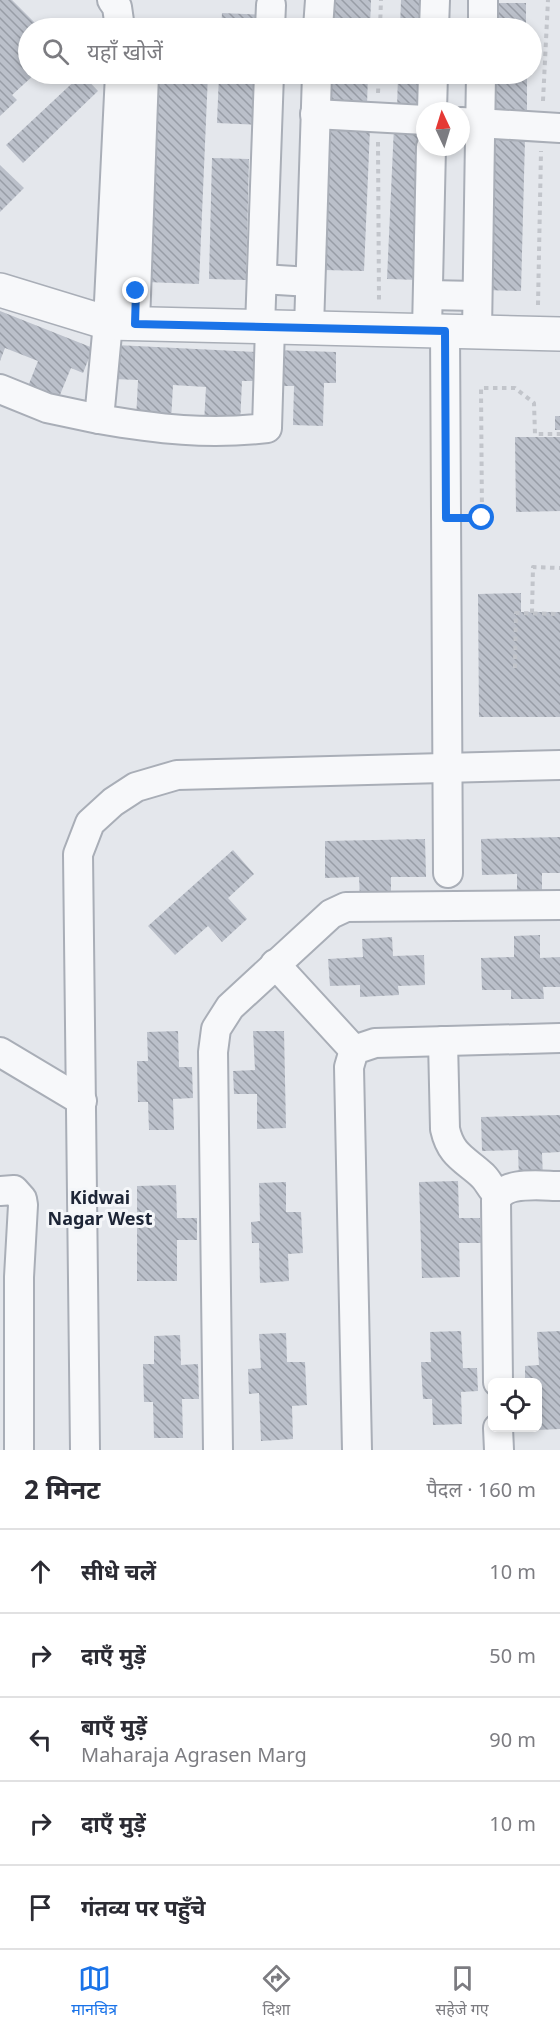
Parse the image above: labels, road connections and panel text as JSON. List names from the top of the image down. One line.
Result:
{"districts":["Kidwai Nagar West"],"north":"top","page":{"search":"यहाँ खोजें","heading":["2 मिनट","पैदल · 160 m"],"list":[["सीधे चलें","10 m"],["दाएँ मुड़ें","50 m"],["बाएँ मुड़ें","Maharaja Agrasen Marg","90 m"],["दाएँ मुड़ें","10 m"],"गंतव्य पर पहुँचे"],"nav":["मानचित्र","दिशा","सहेजे गए"]}}
